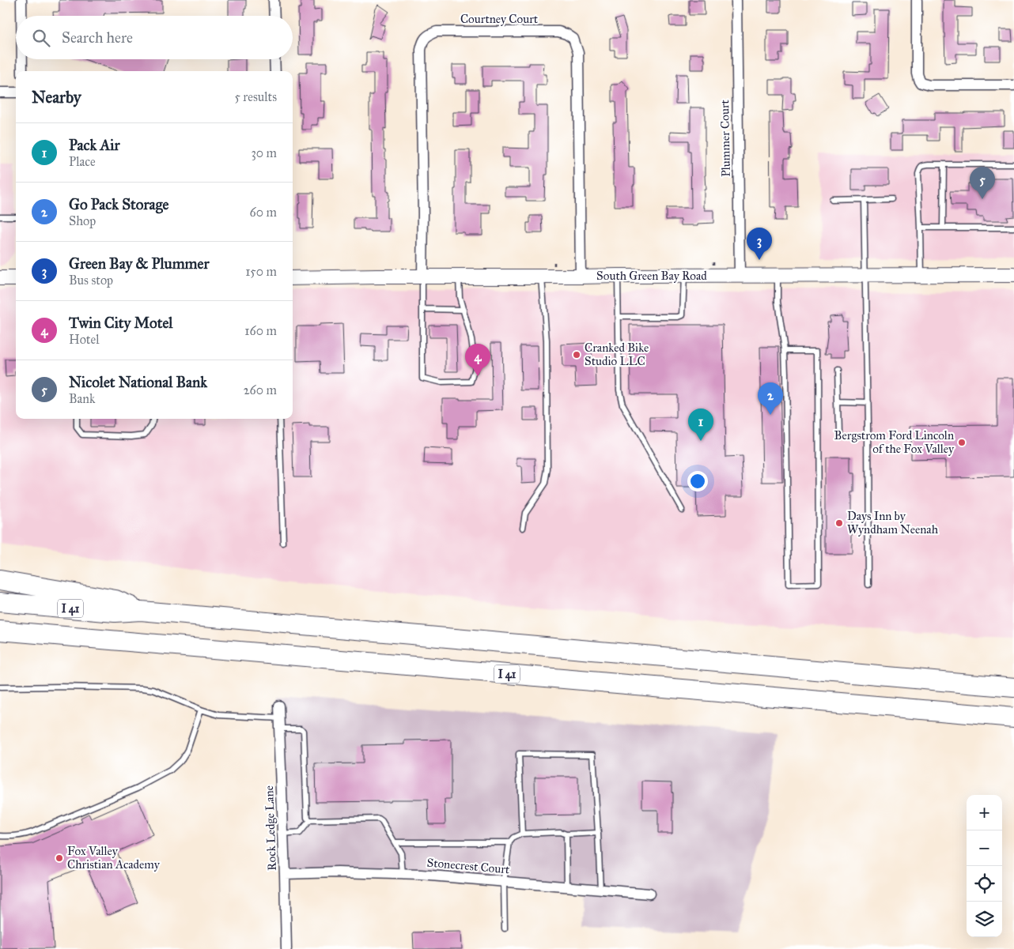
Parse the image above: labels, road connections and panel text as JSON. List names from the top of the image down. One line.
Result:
{"streets":{"highway":["I 41"],"main road":["South Green Bay Road"],"street":["Courtney Court","Plummer Court","Rock Ledge Lane","Stonecrest Court"]},"crossings":[["Courtney Court","South Green Bay Road"],["Plummer Court","South Green Bay Road"],["Rock Ledge Lane","Stonecrest Court"]],"places":["Cranked Bike Studio LLC","Bergstrom Ford Lincoln of the Fox Valley","Days Inn by Wyndham Neenah","Fox Valley Christian Academy"],"page":{"search":"Search here","heading":["Nearby","5 results"],"list":[{"mark":"1","name":"Pack Air","note":"Place","value":"30 m"},{"mark":"2","name":"Go Pack Storage","note":"Shop","value":"60 m"},{"mark":"3","name":"Green Bay & Plummer","note":"Bus stop","value":"150 m"},{"mark":"4","name":"Twin City Motel","note":"Hotel","value":"160 m"},{"mark":"5","name":"Nicolet National Bank","note":"Bank","value":"260 m"}],"pins":["5","3","4","2","1"],"map_buttons":["+","−"]}}
